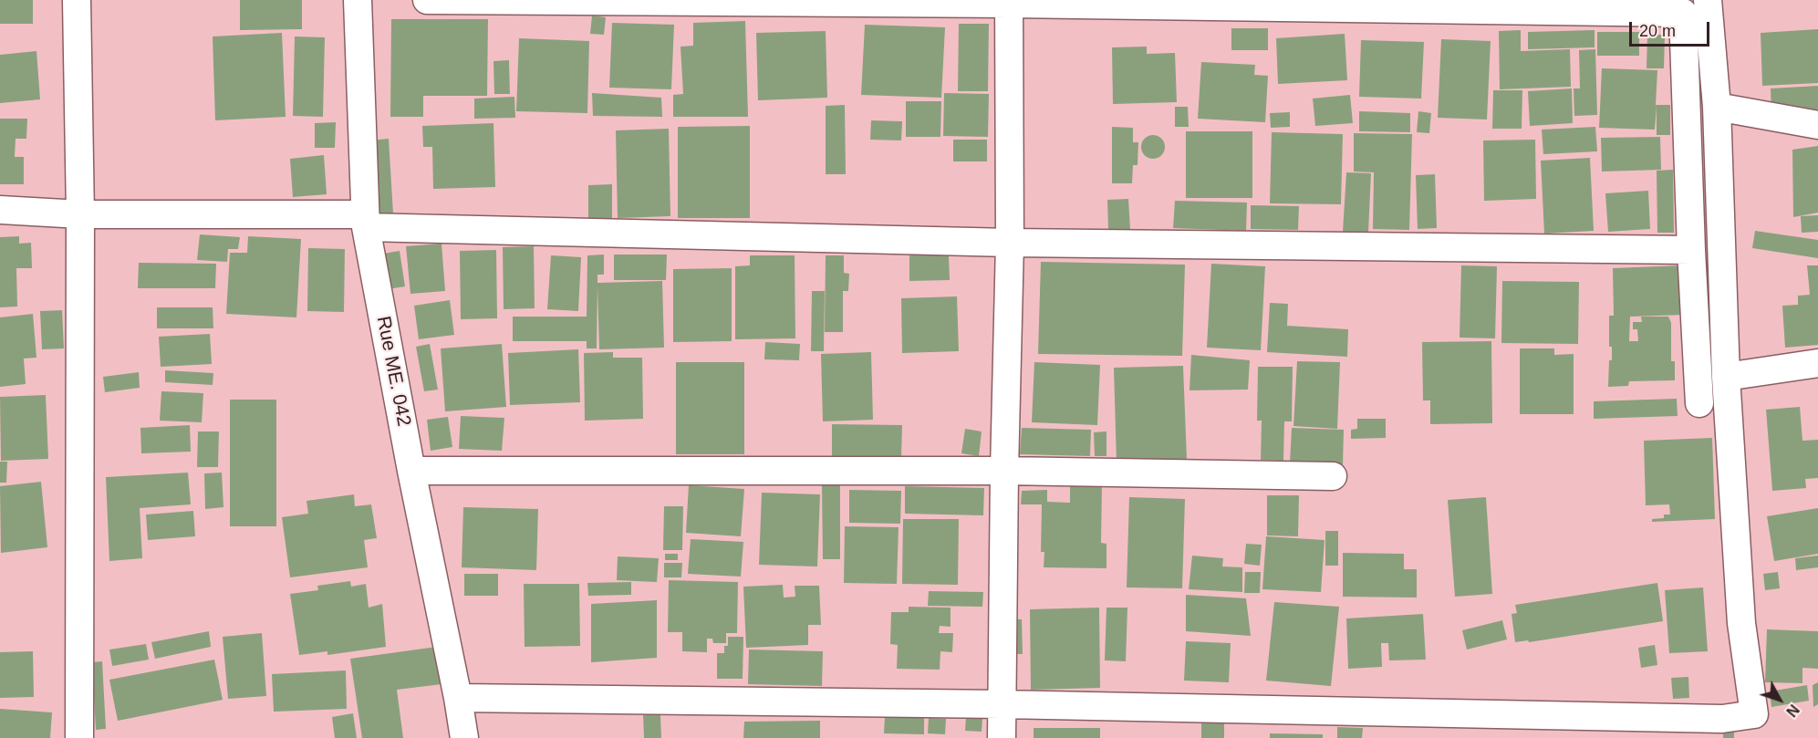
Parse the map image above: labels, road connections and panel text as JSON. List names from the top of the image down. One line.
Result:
{"streets":{"street":["Rue ME. 042"]},"scale_bar":"20 m","north":"bottom right"}
